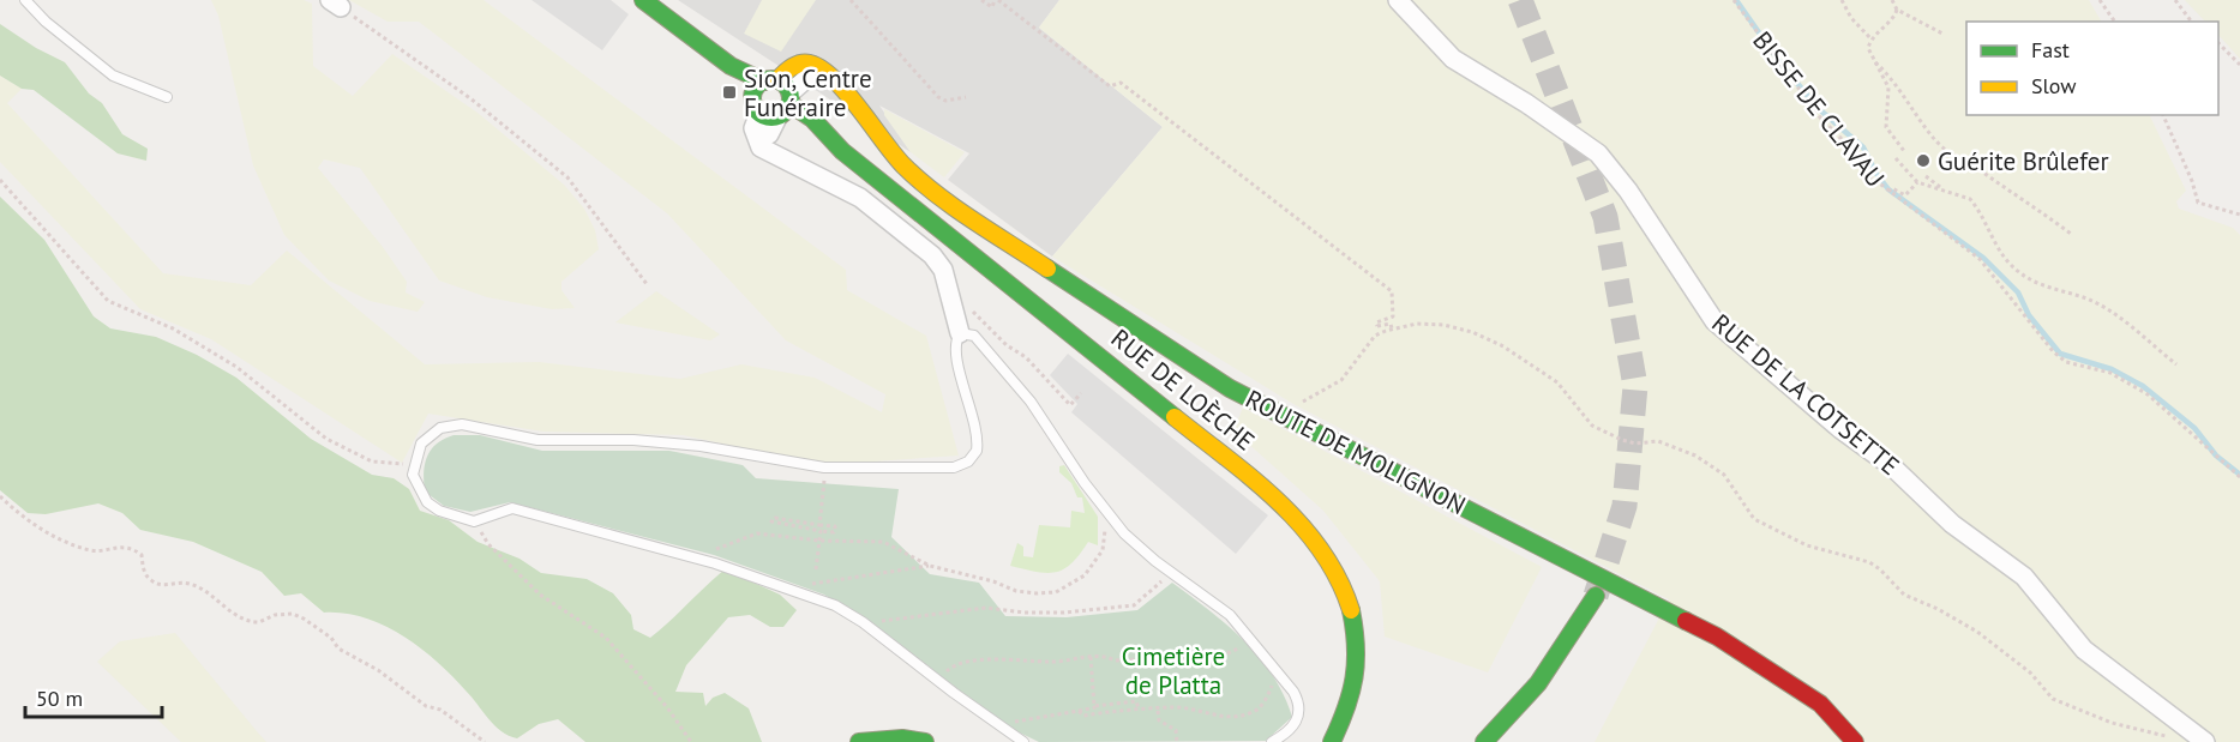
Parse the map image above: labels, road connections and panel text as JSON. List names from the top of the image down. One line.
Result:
{"streets":{"street":["RUE DE LOÈCHE","RUE DE LA COTSETTE","ROUTE DE MOLIGNON"],"path":["BISSE DE CLAVAU"]},"crossings":[["RUE DE LOÈCHE","ROUTE DE MOLIGNON"]],"parks":["Cimetière de Platta"],"places":{"transit":["Sion, Centre Funéraire"],"other":["Guérite Brûlefer"]},"legend":["Fast","Slow"],"scale_bar":"50 m"}
